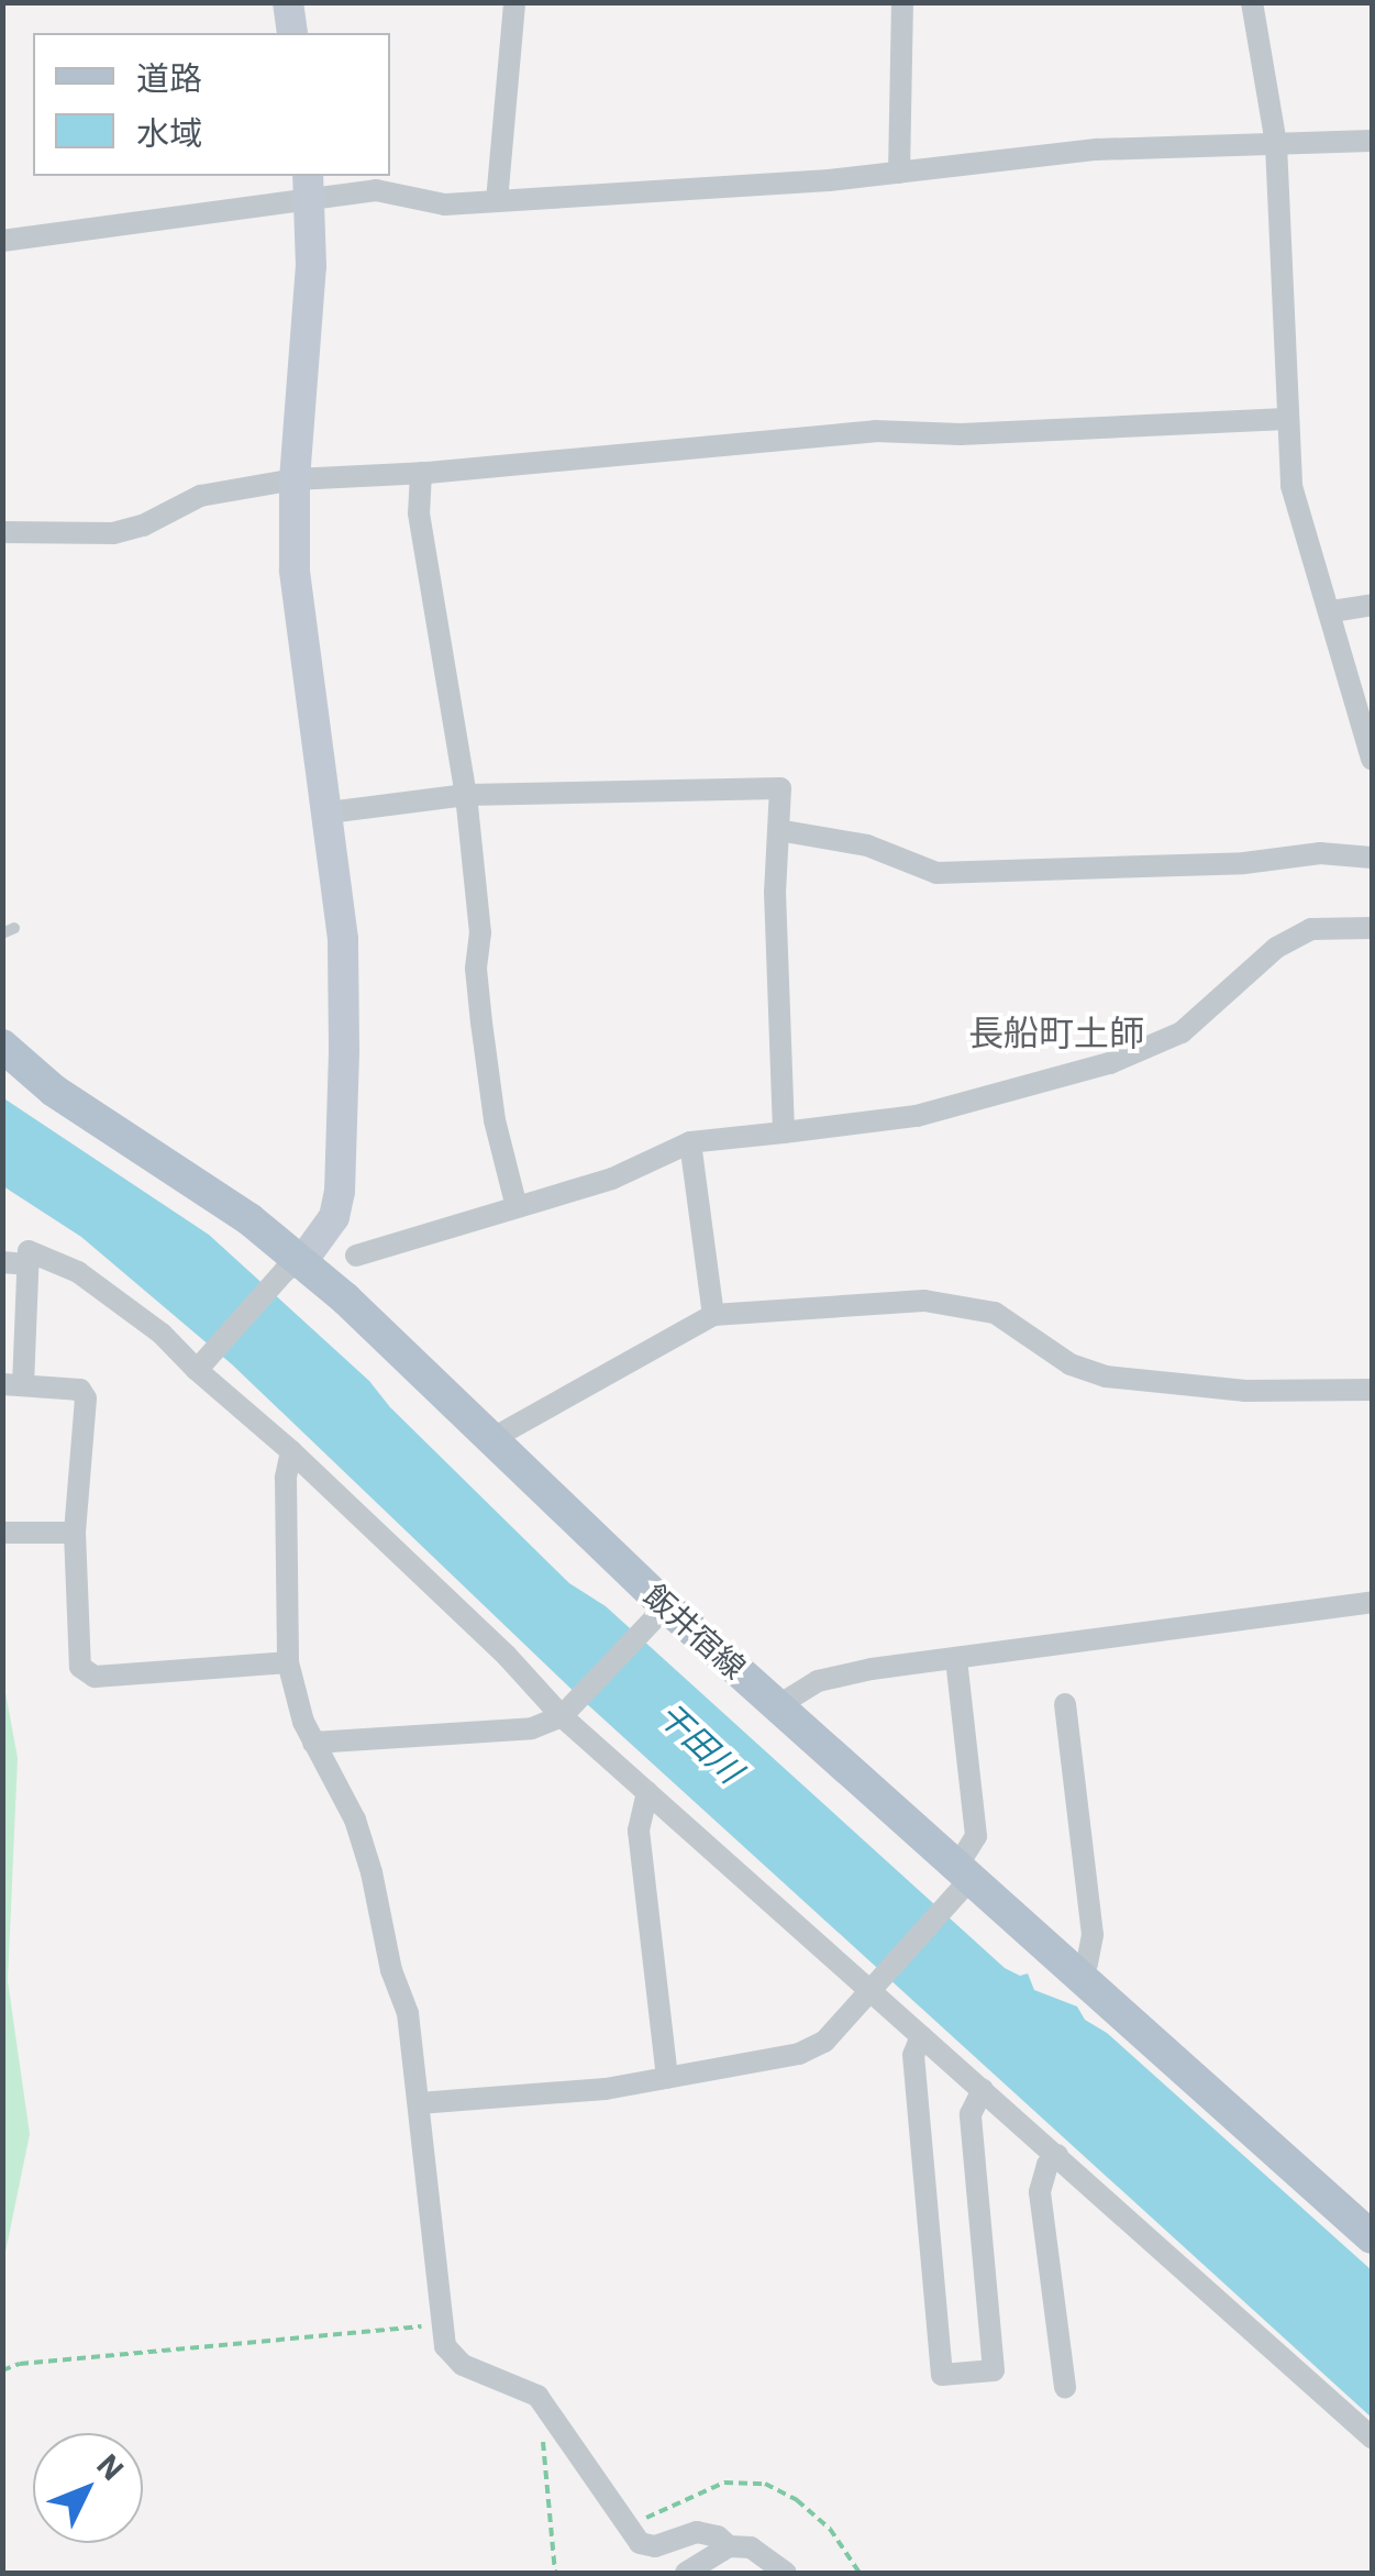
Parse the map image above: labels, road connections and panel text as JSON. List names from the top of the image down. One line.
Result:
{"streets":{"main road":["飯井宿線"]},"districts":["長船町土師"],"water":["干田川"],"legend":["道路","水域"],"north":"top right"}
